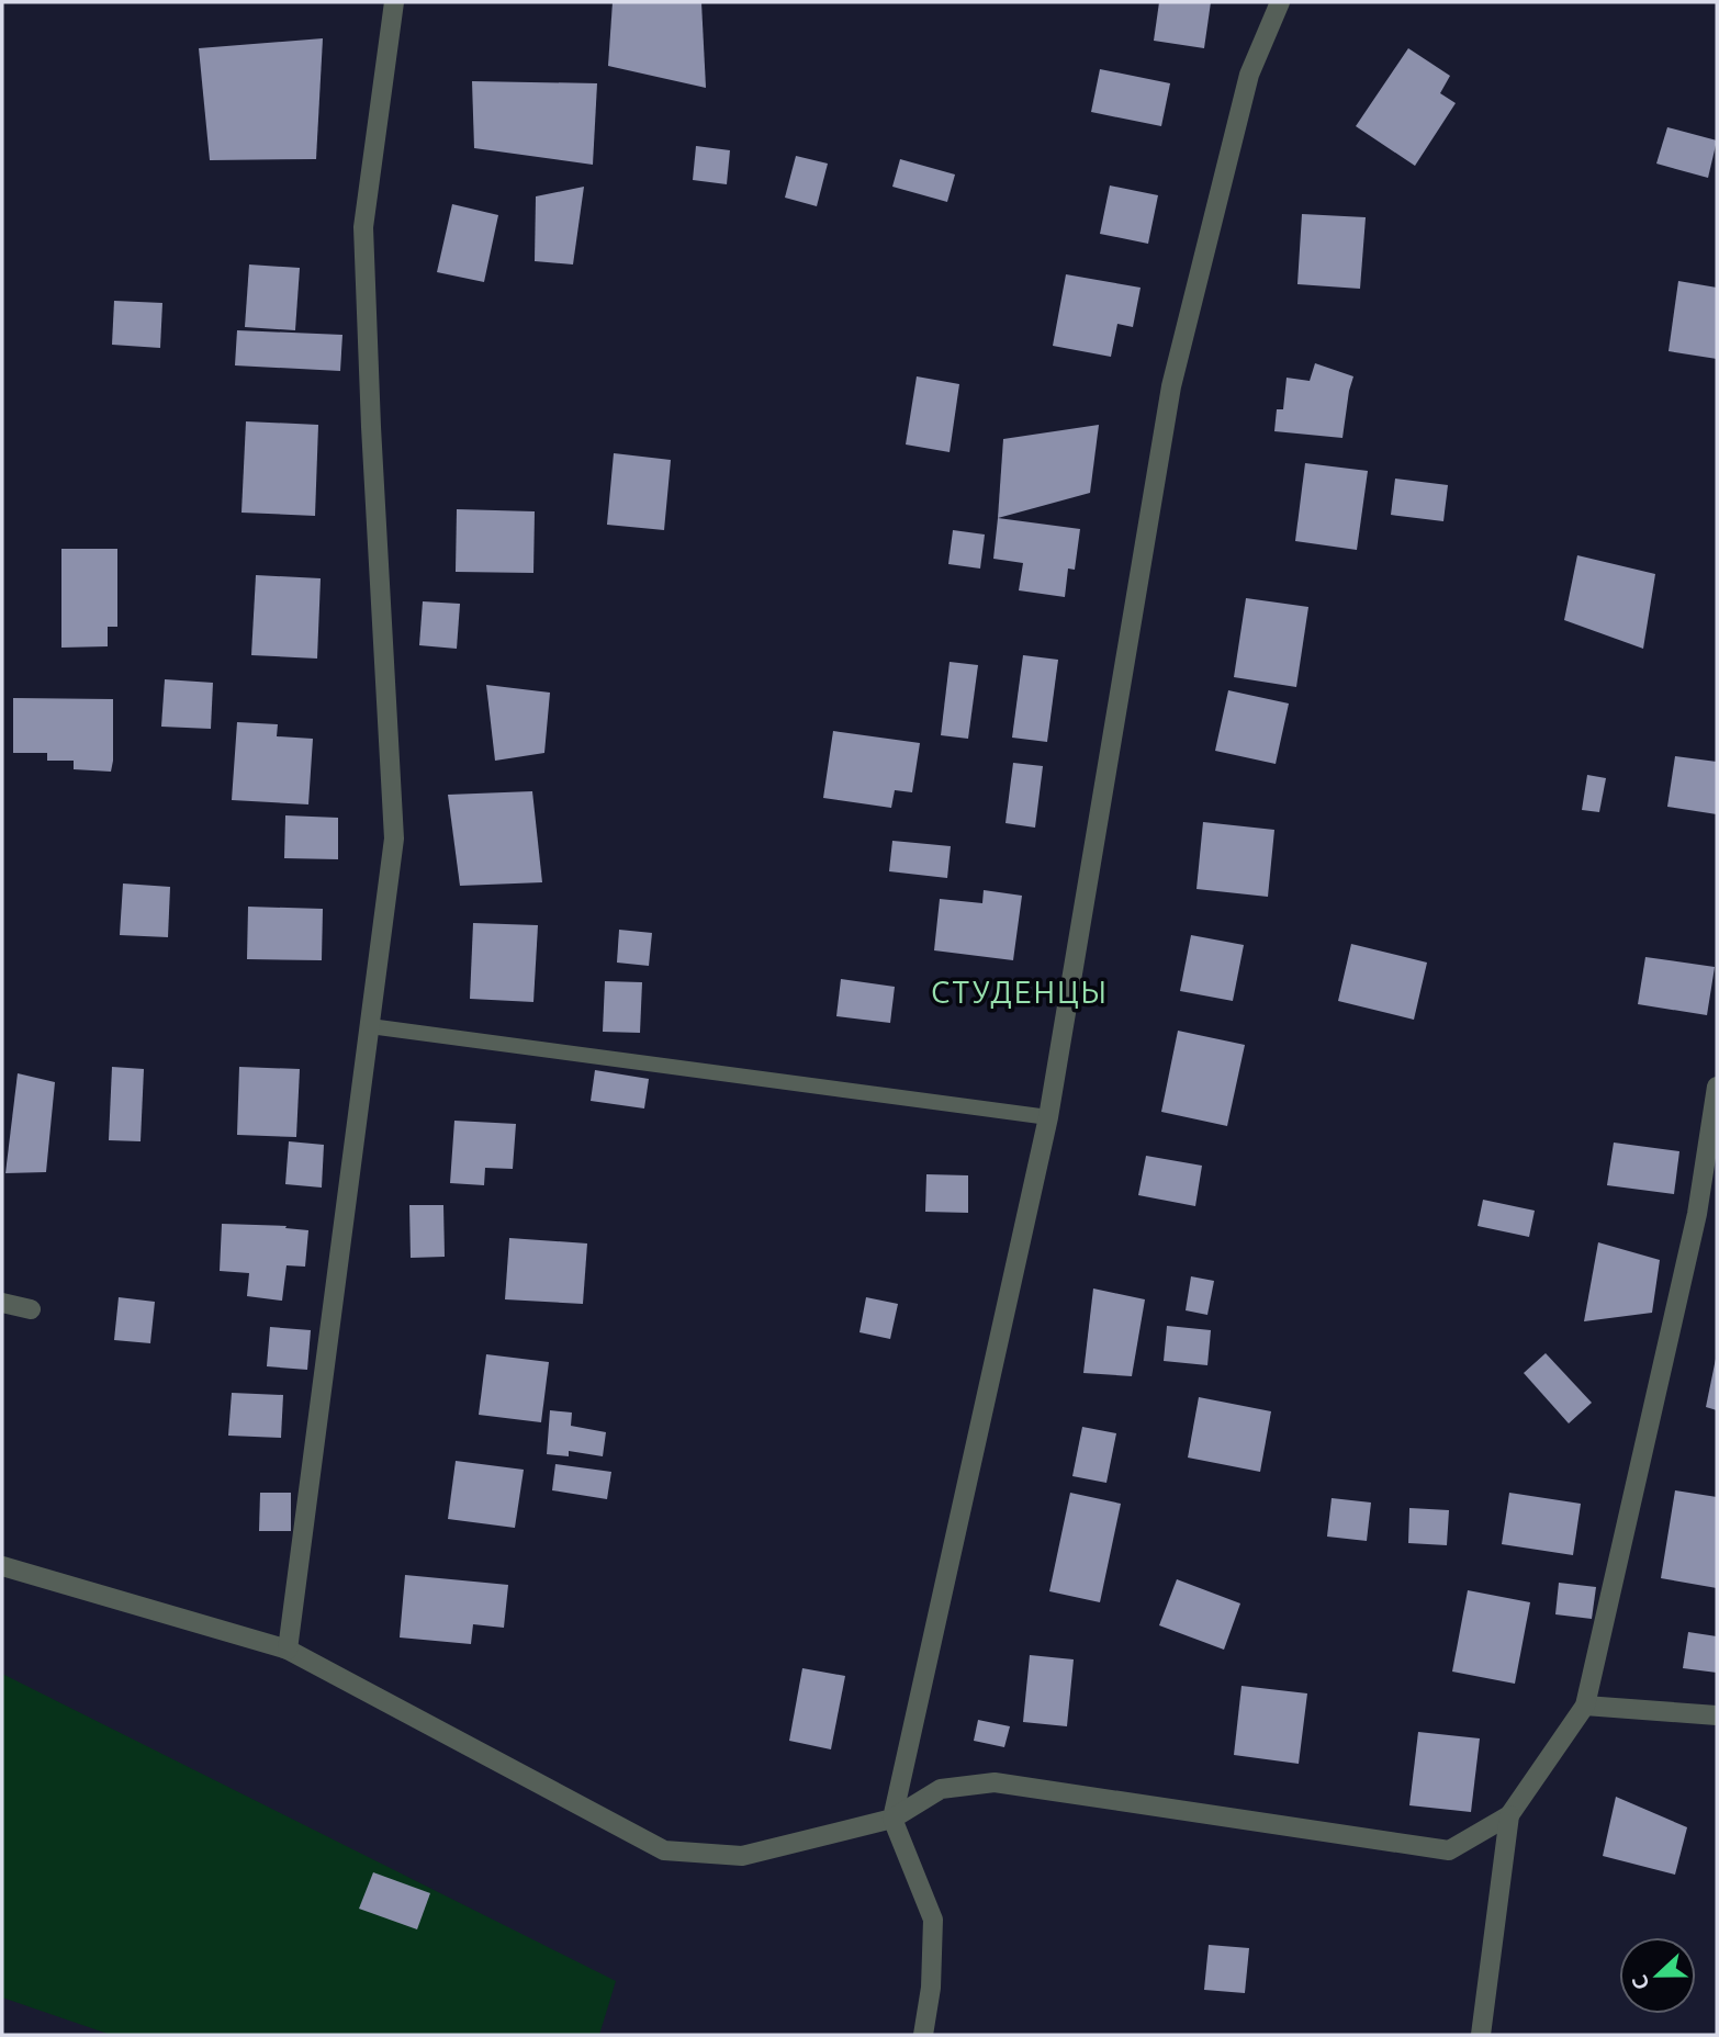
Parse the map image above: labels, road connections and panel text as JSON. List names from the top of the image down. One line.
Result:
{"districts":["СТУДЕНЦЫ"],"north":"left"}
